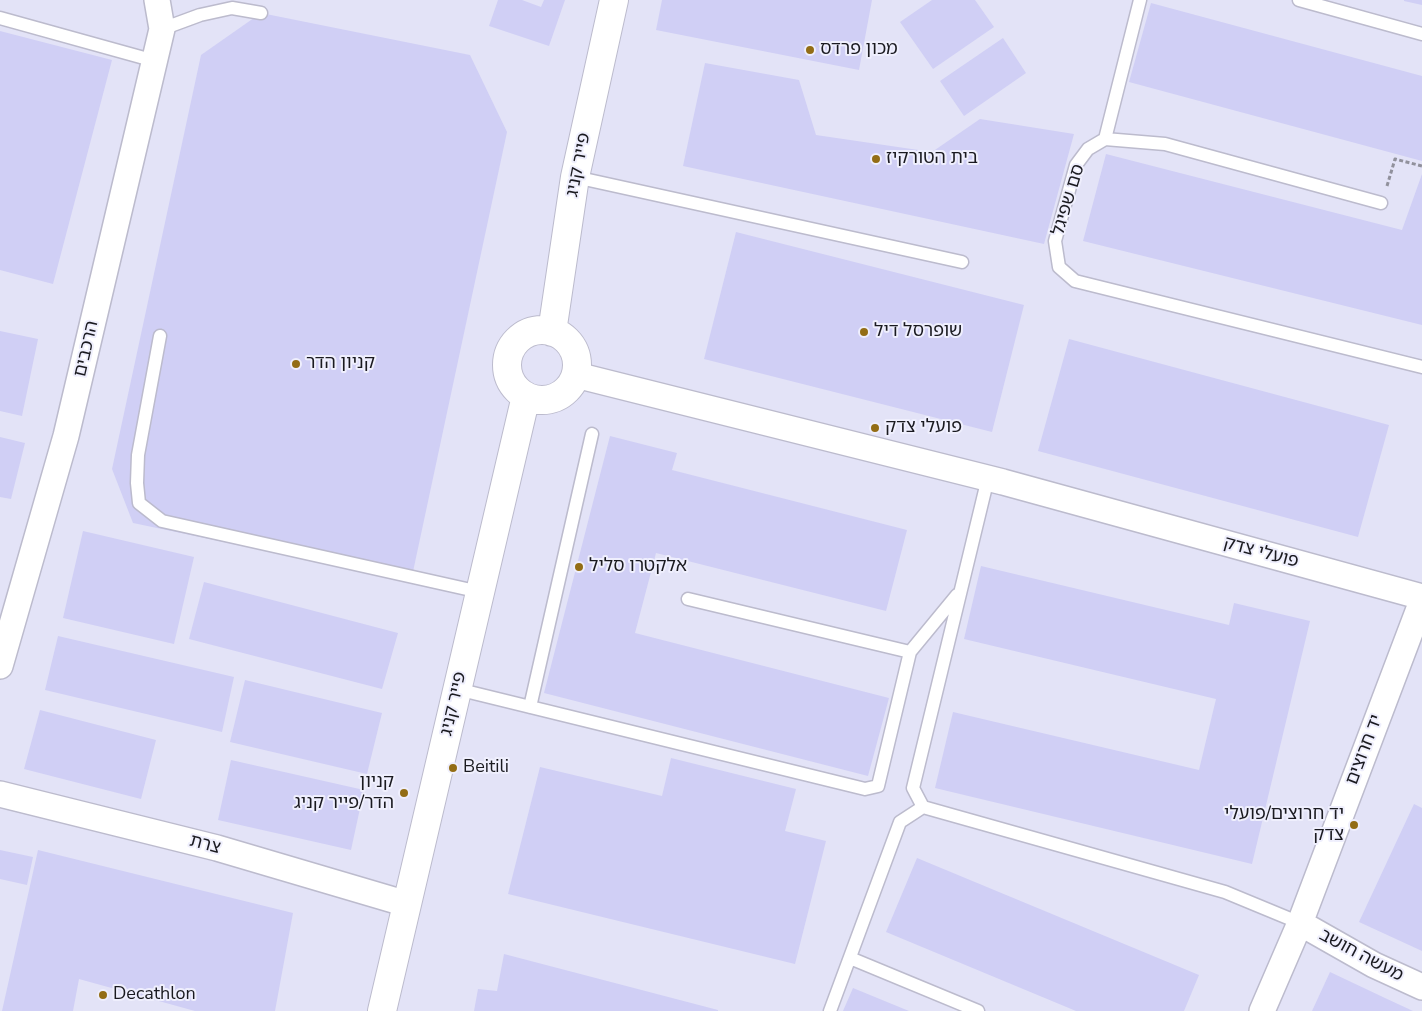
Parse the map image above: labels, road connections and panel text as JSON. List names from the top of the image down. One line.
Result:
{"streets":{"street":["פייר קניג","הרכבים","פועלי צדק","יד חרוצים","צרת","מעשה חושב"],"lane":["סם שפיגל"]},"crossings":[["פייר קניג","פועלי צדק"],["פייר קניג","צרת"],["פועלי צדק","יד חרוצים"],["יד חרוצים","מעשה חושב"]],"places":["מכון פרדס","בית הטורקיז","שופרסל דיל","קניון הדר","פועלי צדק","אלקטרו סליל","Beitili","קניון הדר/פייר קניג","יד חרוצים/פועלי צדק","Decathlon"]}
